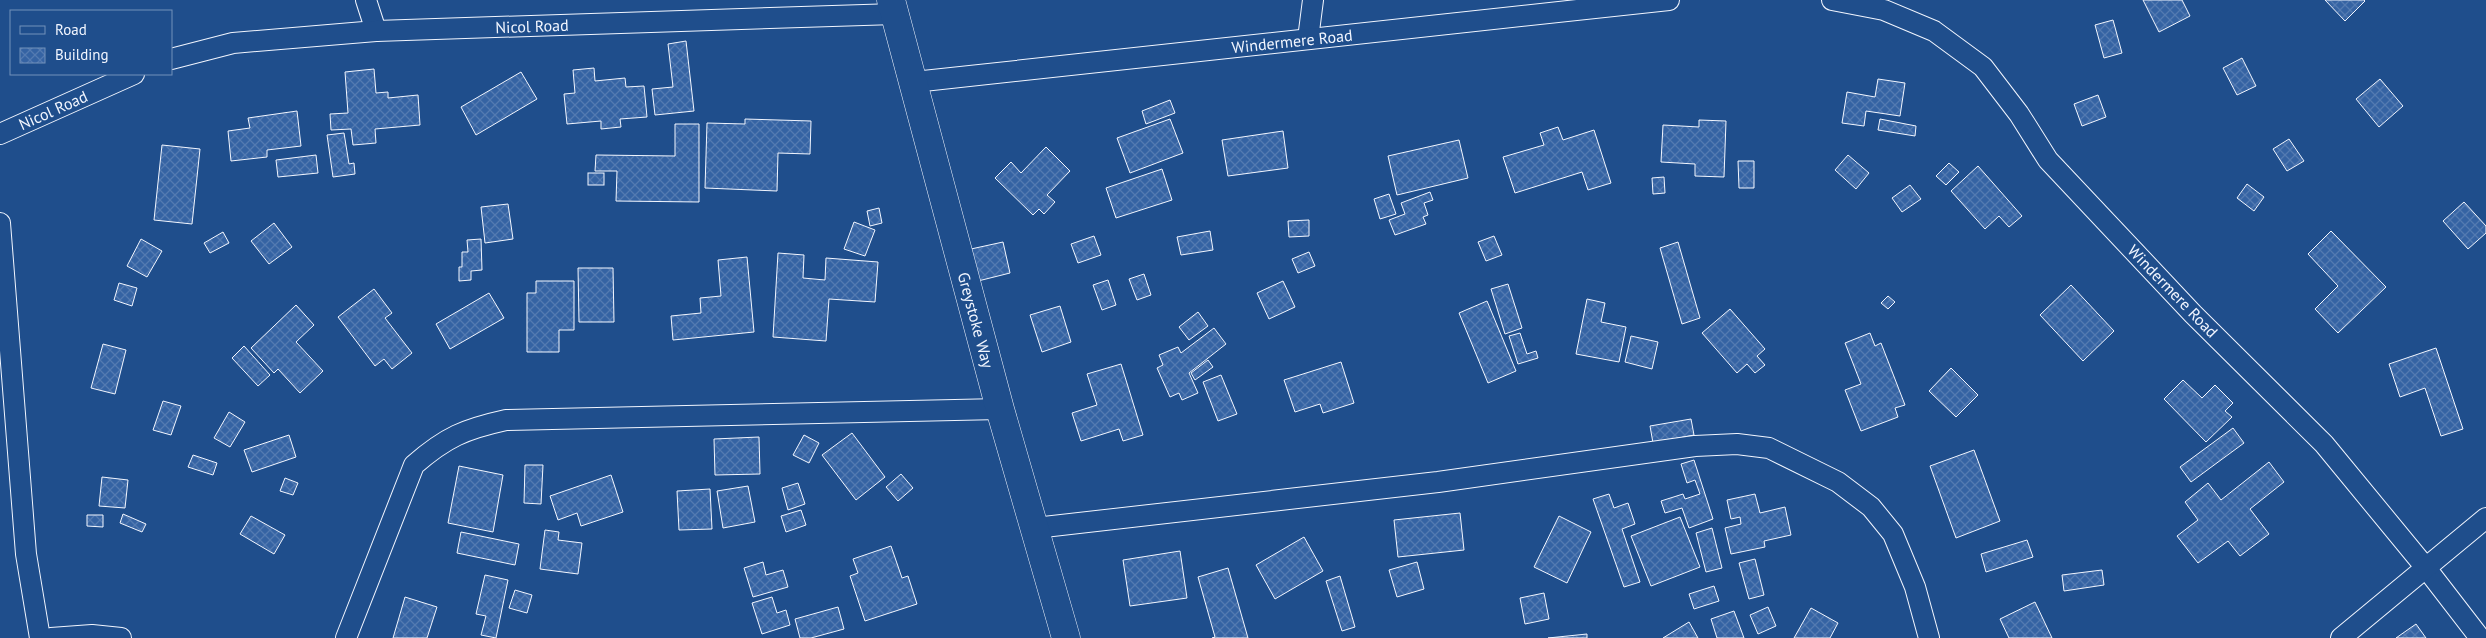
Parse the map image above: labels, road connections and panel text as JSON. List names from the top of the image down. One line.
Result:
{"streets":{"street":["Nicol Road","Windermere Road","Greystoke Way"]},"crossings":[["Nicol Road","Greystoke Way"],["Windermere Road","Greystoke Way"]],"legend":["Road","Building"]}
